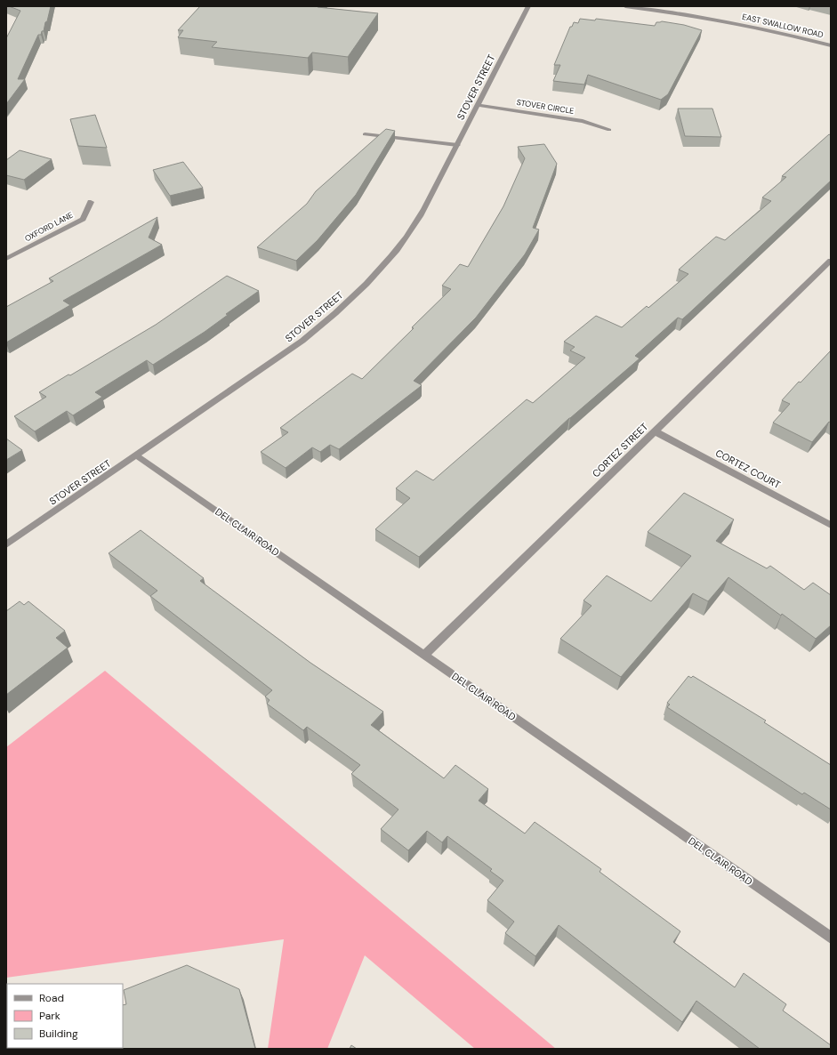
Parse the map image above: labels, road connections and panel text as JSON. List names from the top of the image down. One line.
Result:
{"streets":{"street":["EAST SWALLOW ROAD","STOVER STREET","STOVER CIRCLE","OXFORD LANE","CORTEZ STREET","CORTEZ COURT","DEL CLAIR ROAD"]},"crossings":[["STOVER STREET","STOVER CIRCLE"],["STOVER STREET","DEL CLAIR ROAD"],["CORTEZ STREET","CORTEZ COURT"],["CORTEZ STREET","DEL CLAIR ROAD"]],"legend":["Road","Park","Building"]}
